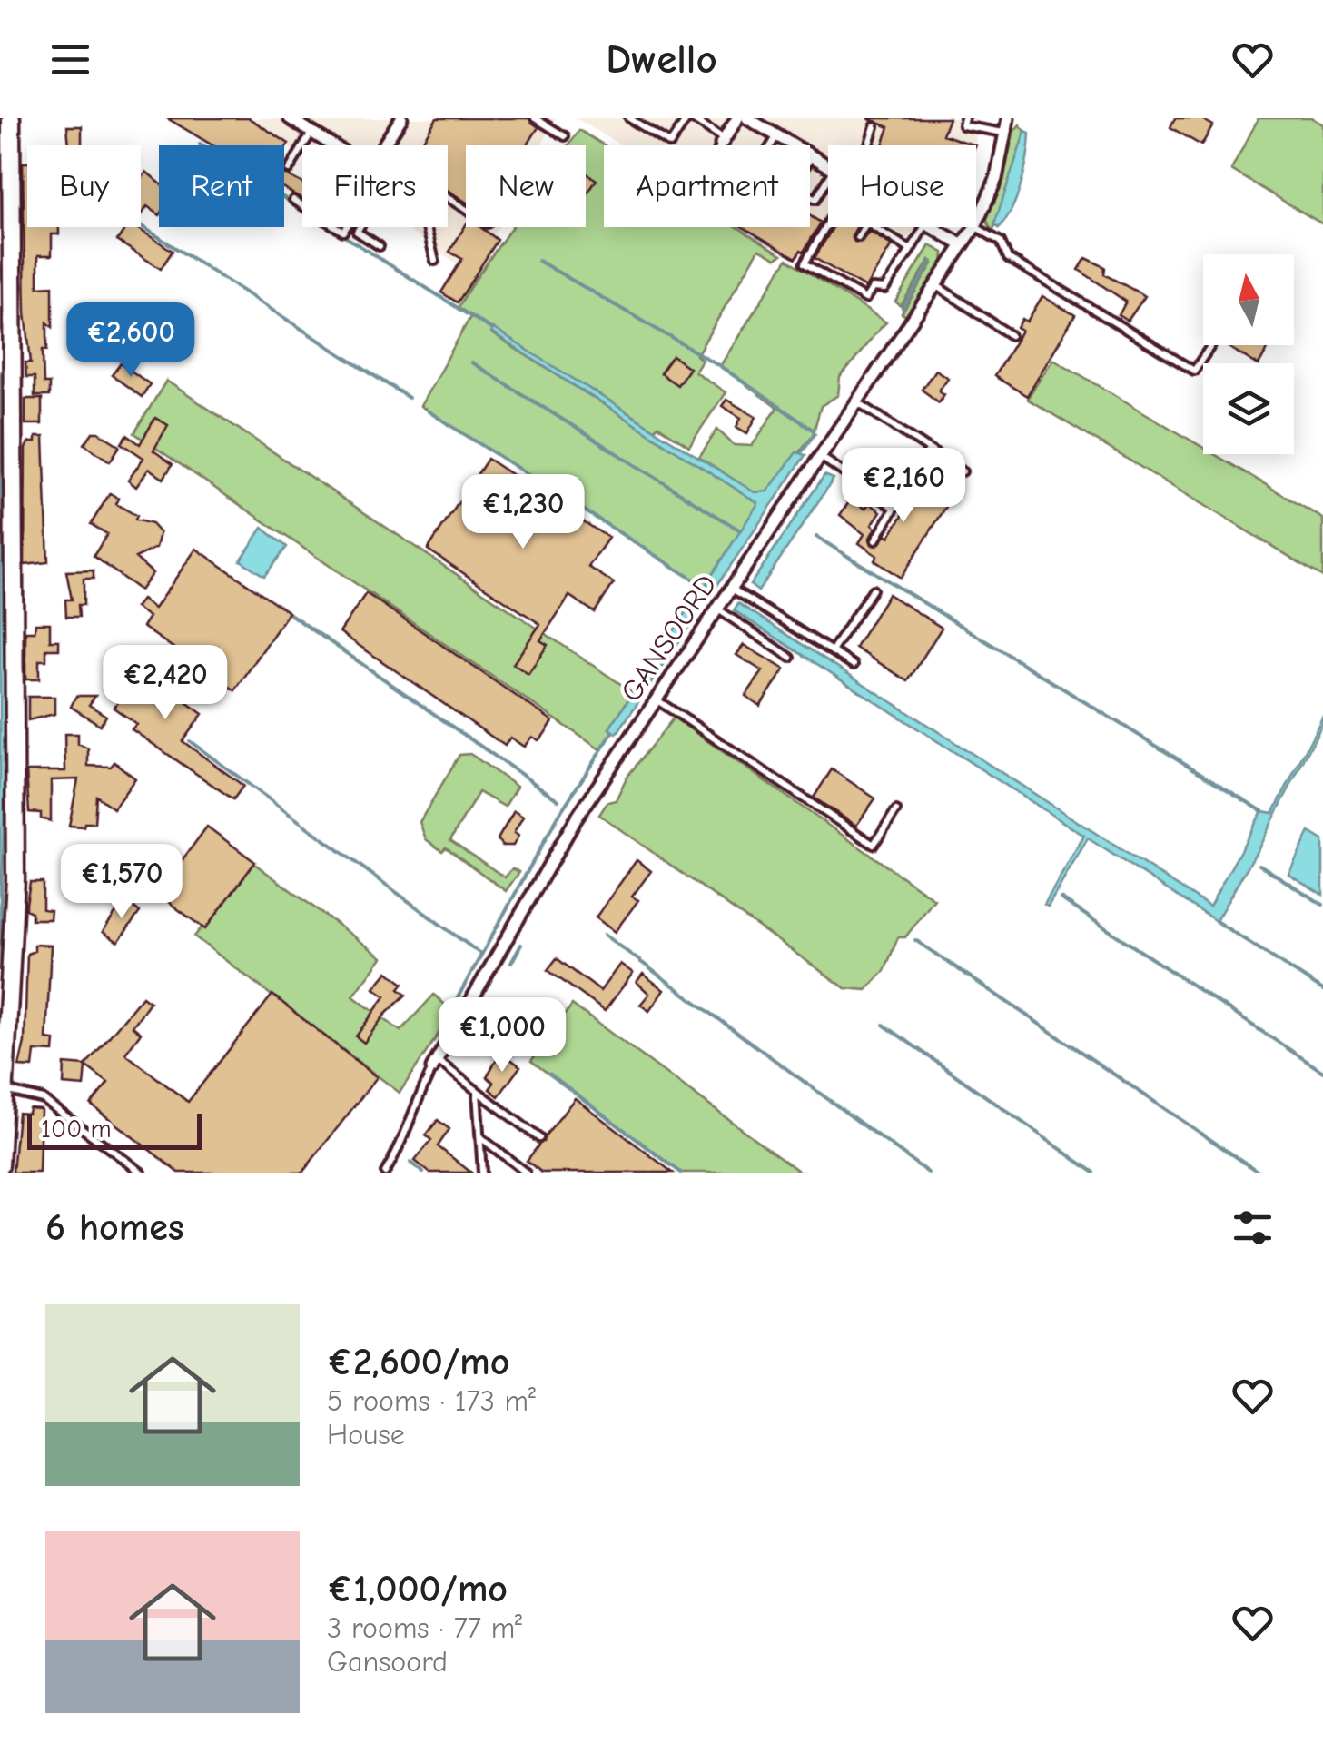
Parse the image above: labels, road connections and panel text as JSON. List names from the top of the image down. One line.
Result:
{"streets":{"street":["GANSOORD"]},"scale_bar":"100 m","north":"top","page":{"header":"Dwello","chip":["Buy","Rent","Filters","New","Apartment","House"],"price":["€2,600","€2,160","€1,230","€2,420","€1,570","€1,000"],"scale":"100 m","heading":"6 homes","list":[{"name":"€2,600/mo","note":"5 rooms · 173 m² · House"},{"name":"€1,000/mo","note":"3 rooms · 77 m² · Gansoord"}]}}
